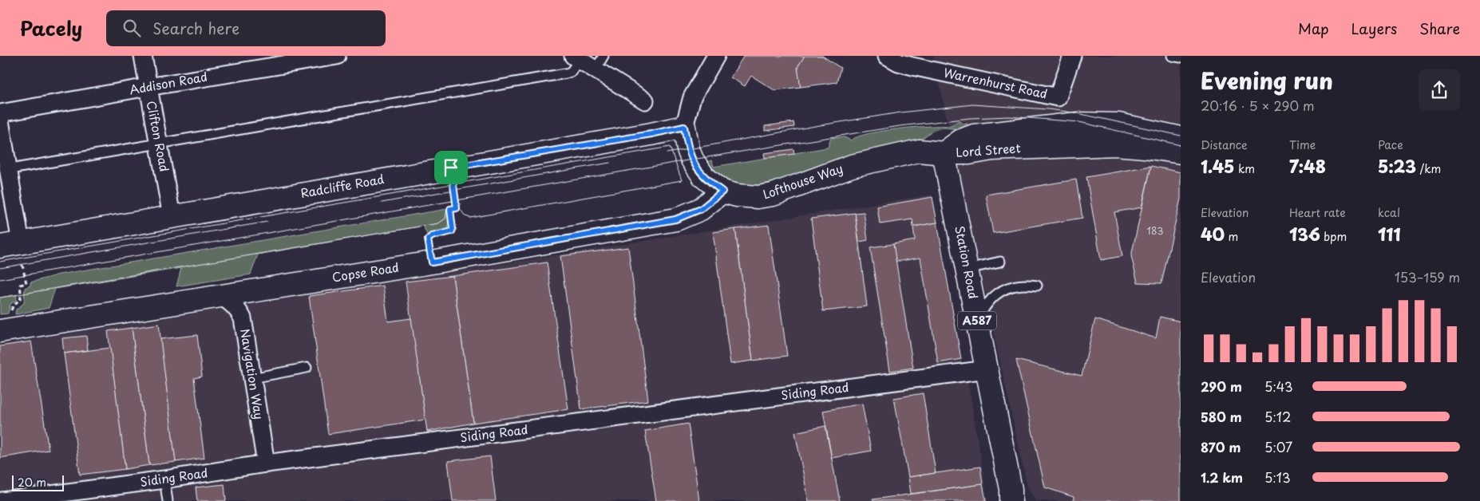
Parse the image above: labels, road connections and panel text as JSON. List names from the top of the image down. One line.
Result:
{"streets":{"street":["Addison Road","Warrenhurst Road","Clifton Road","Lord Street","Lofthouse Way","Radcliffe Road","Station Road","Copse Road","A587","Navigation Way","Siding Road"]},"crossings":[["Addison Road","Clifton Road"],["Clifton Road","Radcliffe Road"],["Lord Street","Lofthouse Way"],["Lord Street","Station Road"],["Lofthouse Way","Radcliffe Road"],["Lofthouse Way","Station Road"],["Lofthouse Way","Copse Road"],["Station Road","Siding Road"],["Copse Road","Navigation Way"],["Navigation Way","Siding Road"]],"house_numbers":["183"],"scale_bar":"20 m","page":{"header":"Pacely","search":"Search here","nav":["Map","Layers","Share"],"heading":["Evening run","20:16 · 5 × 290 m"],"stats":[["Distance","1.45 km"],["Time","7:48"],["Pace","5:23 /km"],["Elevation","40 m"],["Heart rate","136 bpm"],["kcal","111"]],"chart":["Elevation","153–159 m"],"list":[{"name":"290 m","note":"5:43"},{"name":"580 m","note":"5:12"},{"name":"870 m","note":"5:07"},{"name":"1.2 km","note":"5:13"}],"scale":"20 m"}}
